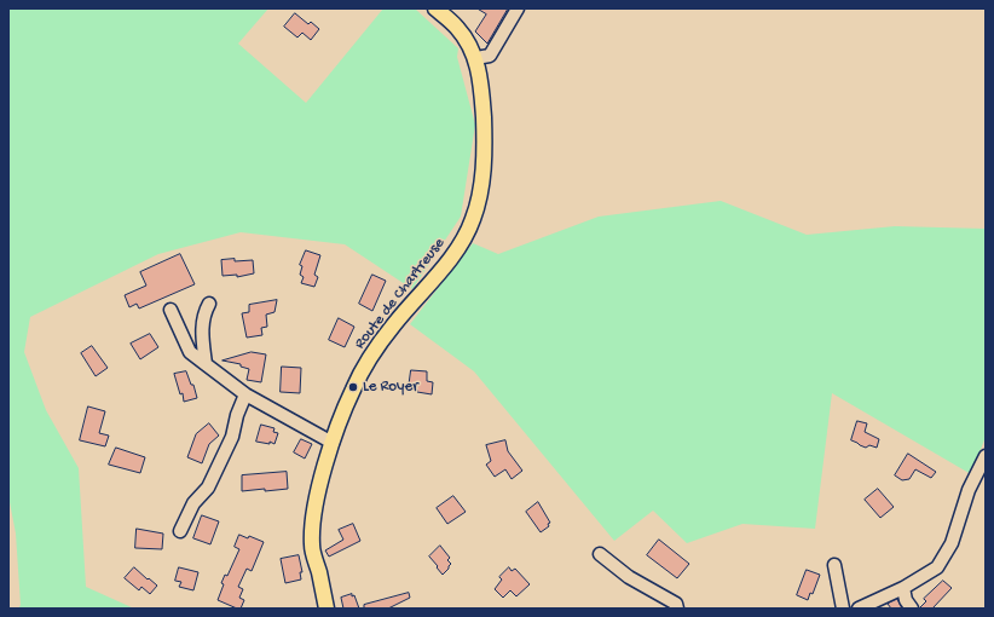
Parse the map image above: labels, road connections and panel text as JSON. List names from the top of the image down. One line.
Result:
{"streets":{"main road":["Route de Chartreuse"]},"places":["Le Royer"]}
